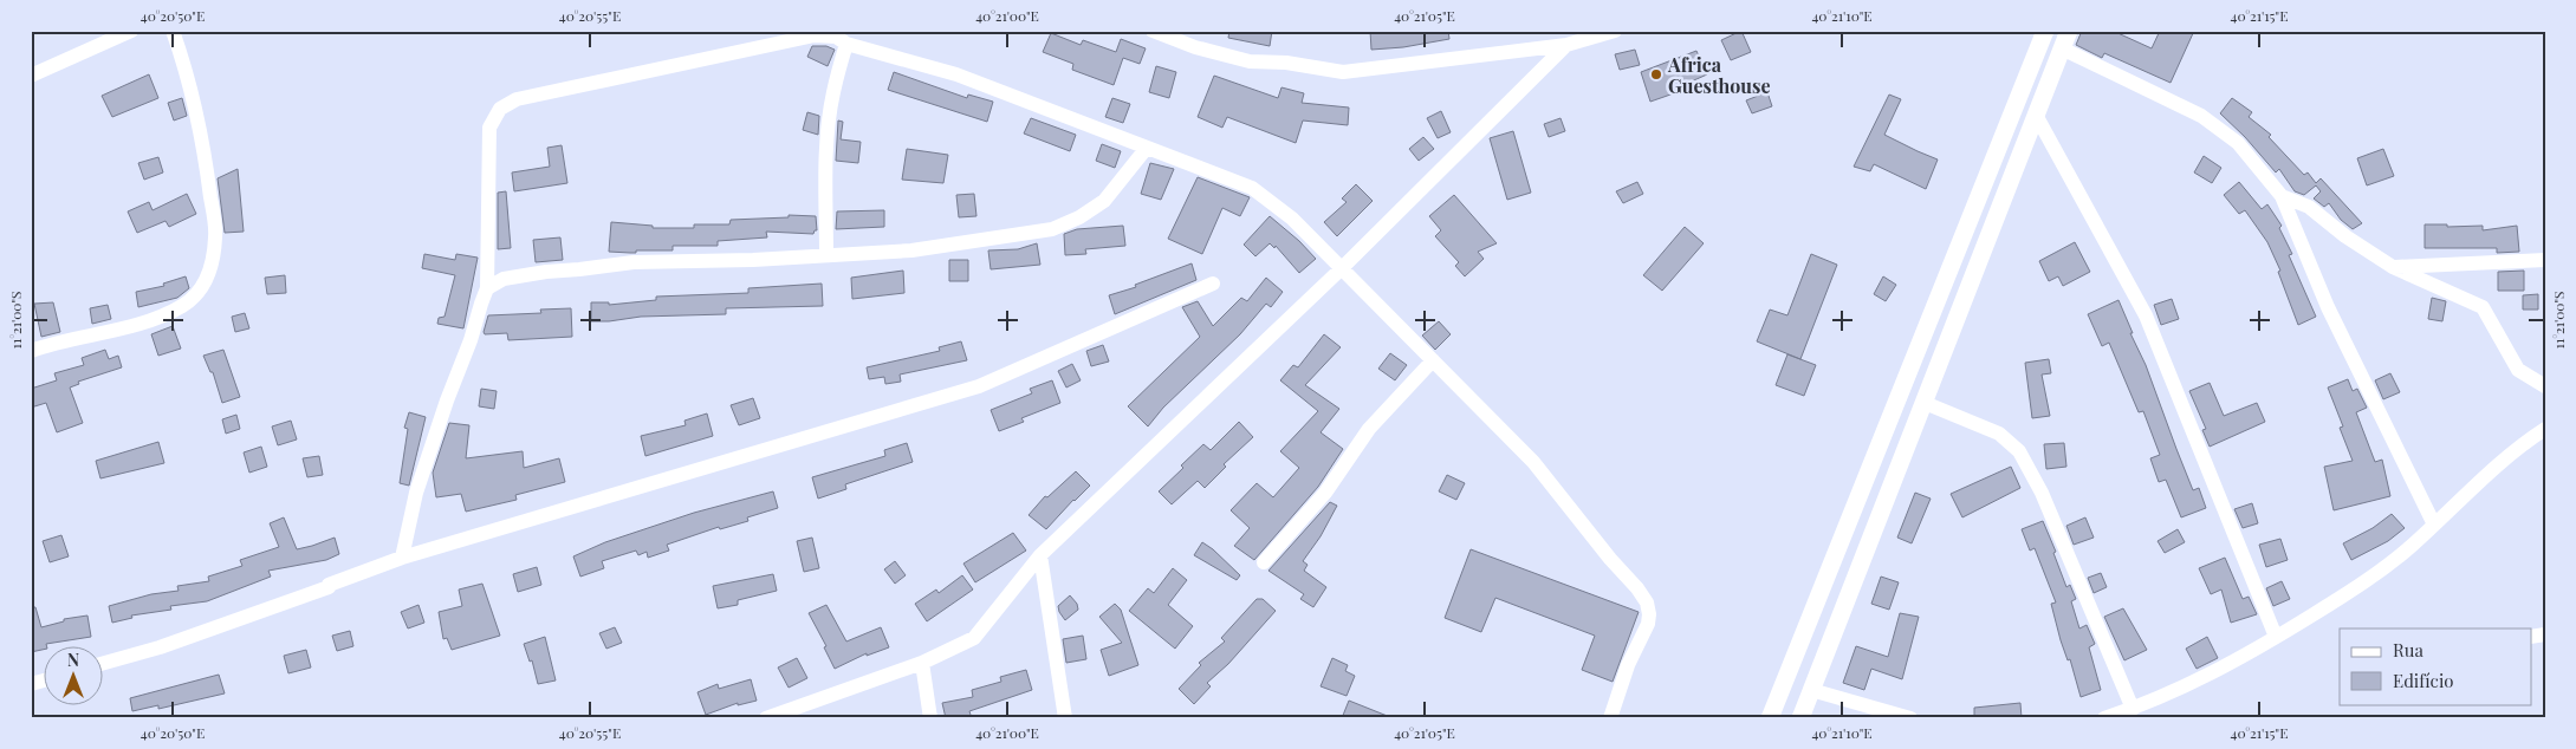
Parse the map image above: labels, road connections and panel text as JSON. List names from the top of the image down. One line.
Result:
{"places":["Africa Guesthouse"],"legend":["Rua","Edifício"],"north":"top","coordinates":["40°20'50\"E","40°20'55\"E","40°21'00\"E","40°21'05\"E","40°21'10\"E","40°21'15\"E","11°21'00\"S"]}
